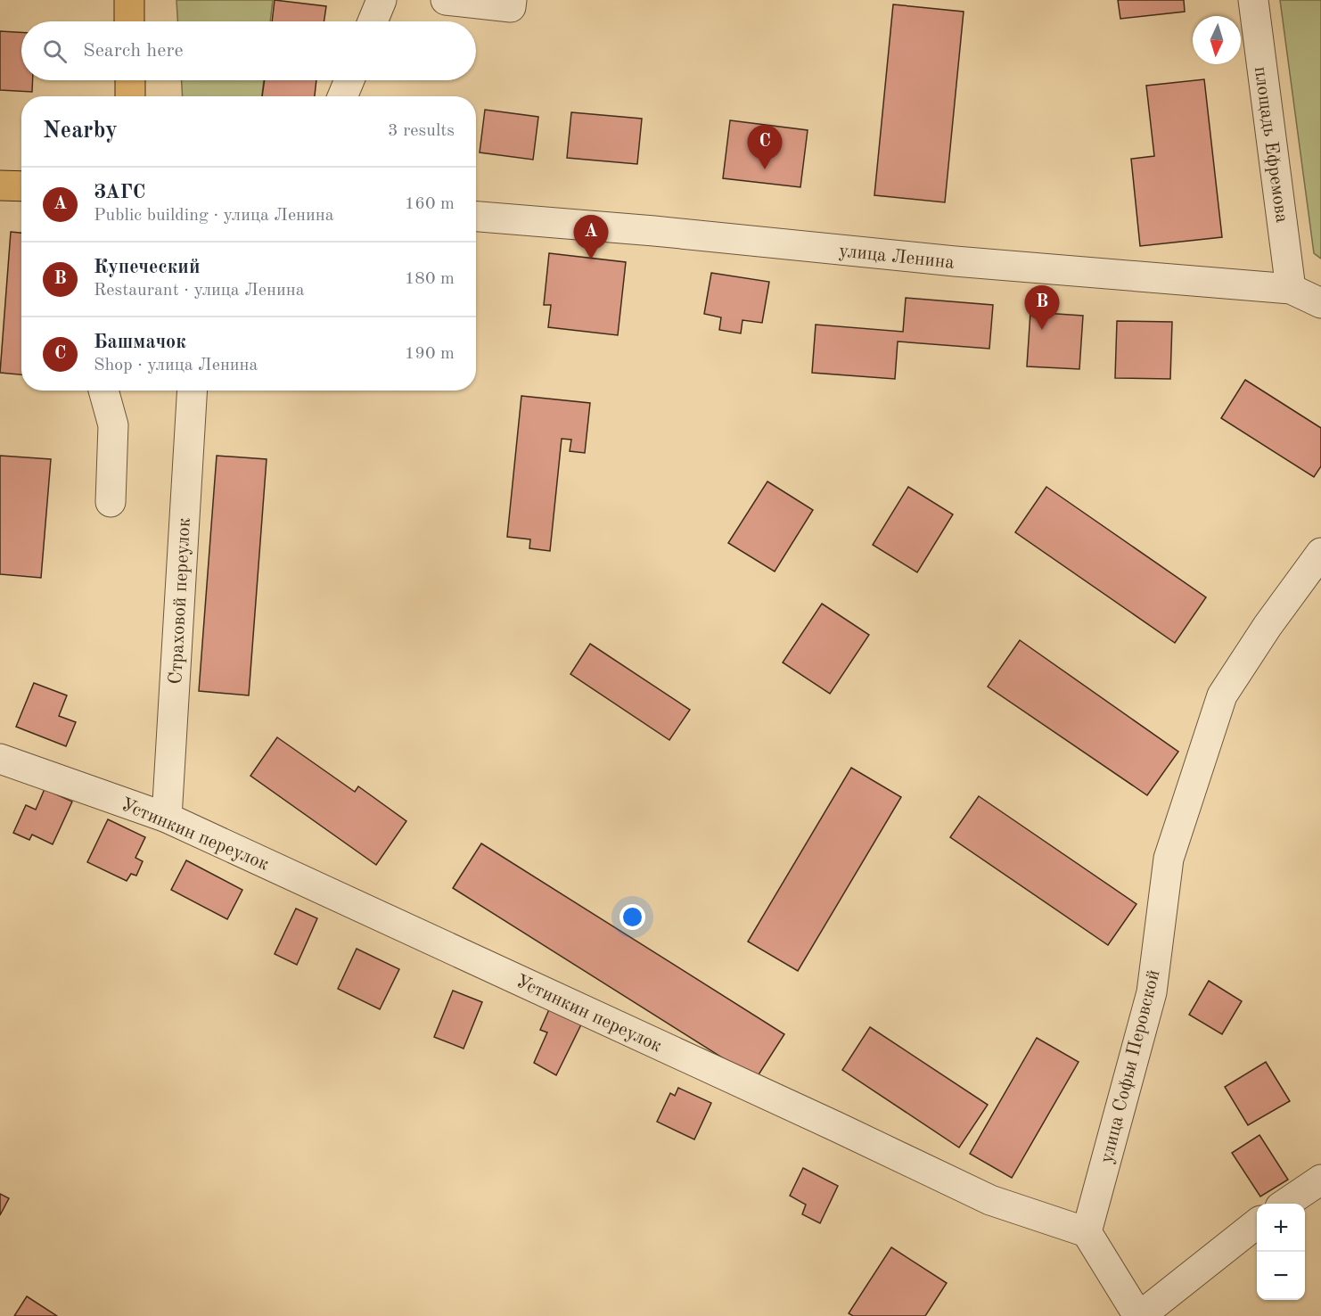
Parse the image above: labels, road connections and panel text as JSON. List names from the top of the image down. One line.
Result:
{"streets":{"street":["площадь Ефремова","улица Ленина","Страховой переулок","Устинкин переулок","улица Софьи Перовской"]},"crossings":[["площадь Ефремова","улица Ленина"],["Страховой переулок","Устинкин переулок"],["Устинкин переулок","улица Софьи Перовской"]],"north":"bottom","page":{"search":"Search here","heading":["Nearby","3 results"],"pins":["C","A","B"],"list":[{"mark":"A","name":"ЗАГС","note":"Public building · улица Ленина","value":"160 m"},{"mark":"B","name":"Купеческий","note":"Restaurant · улица Ленина","value":"180 m"},{"mark":"C","name":"Башмачок","note":"Shop · улица Ленина","value":"190 m"}],"map_buttons":["+","−"]}}
